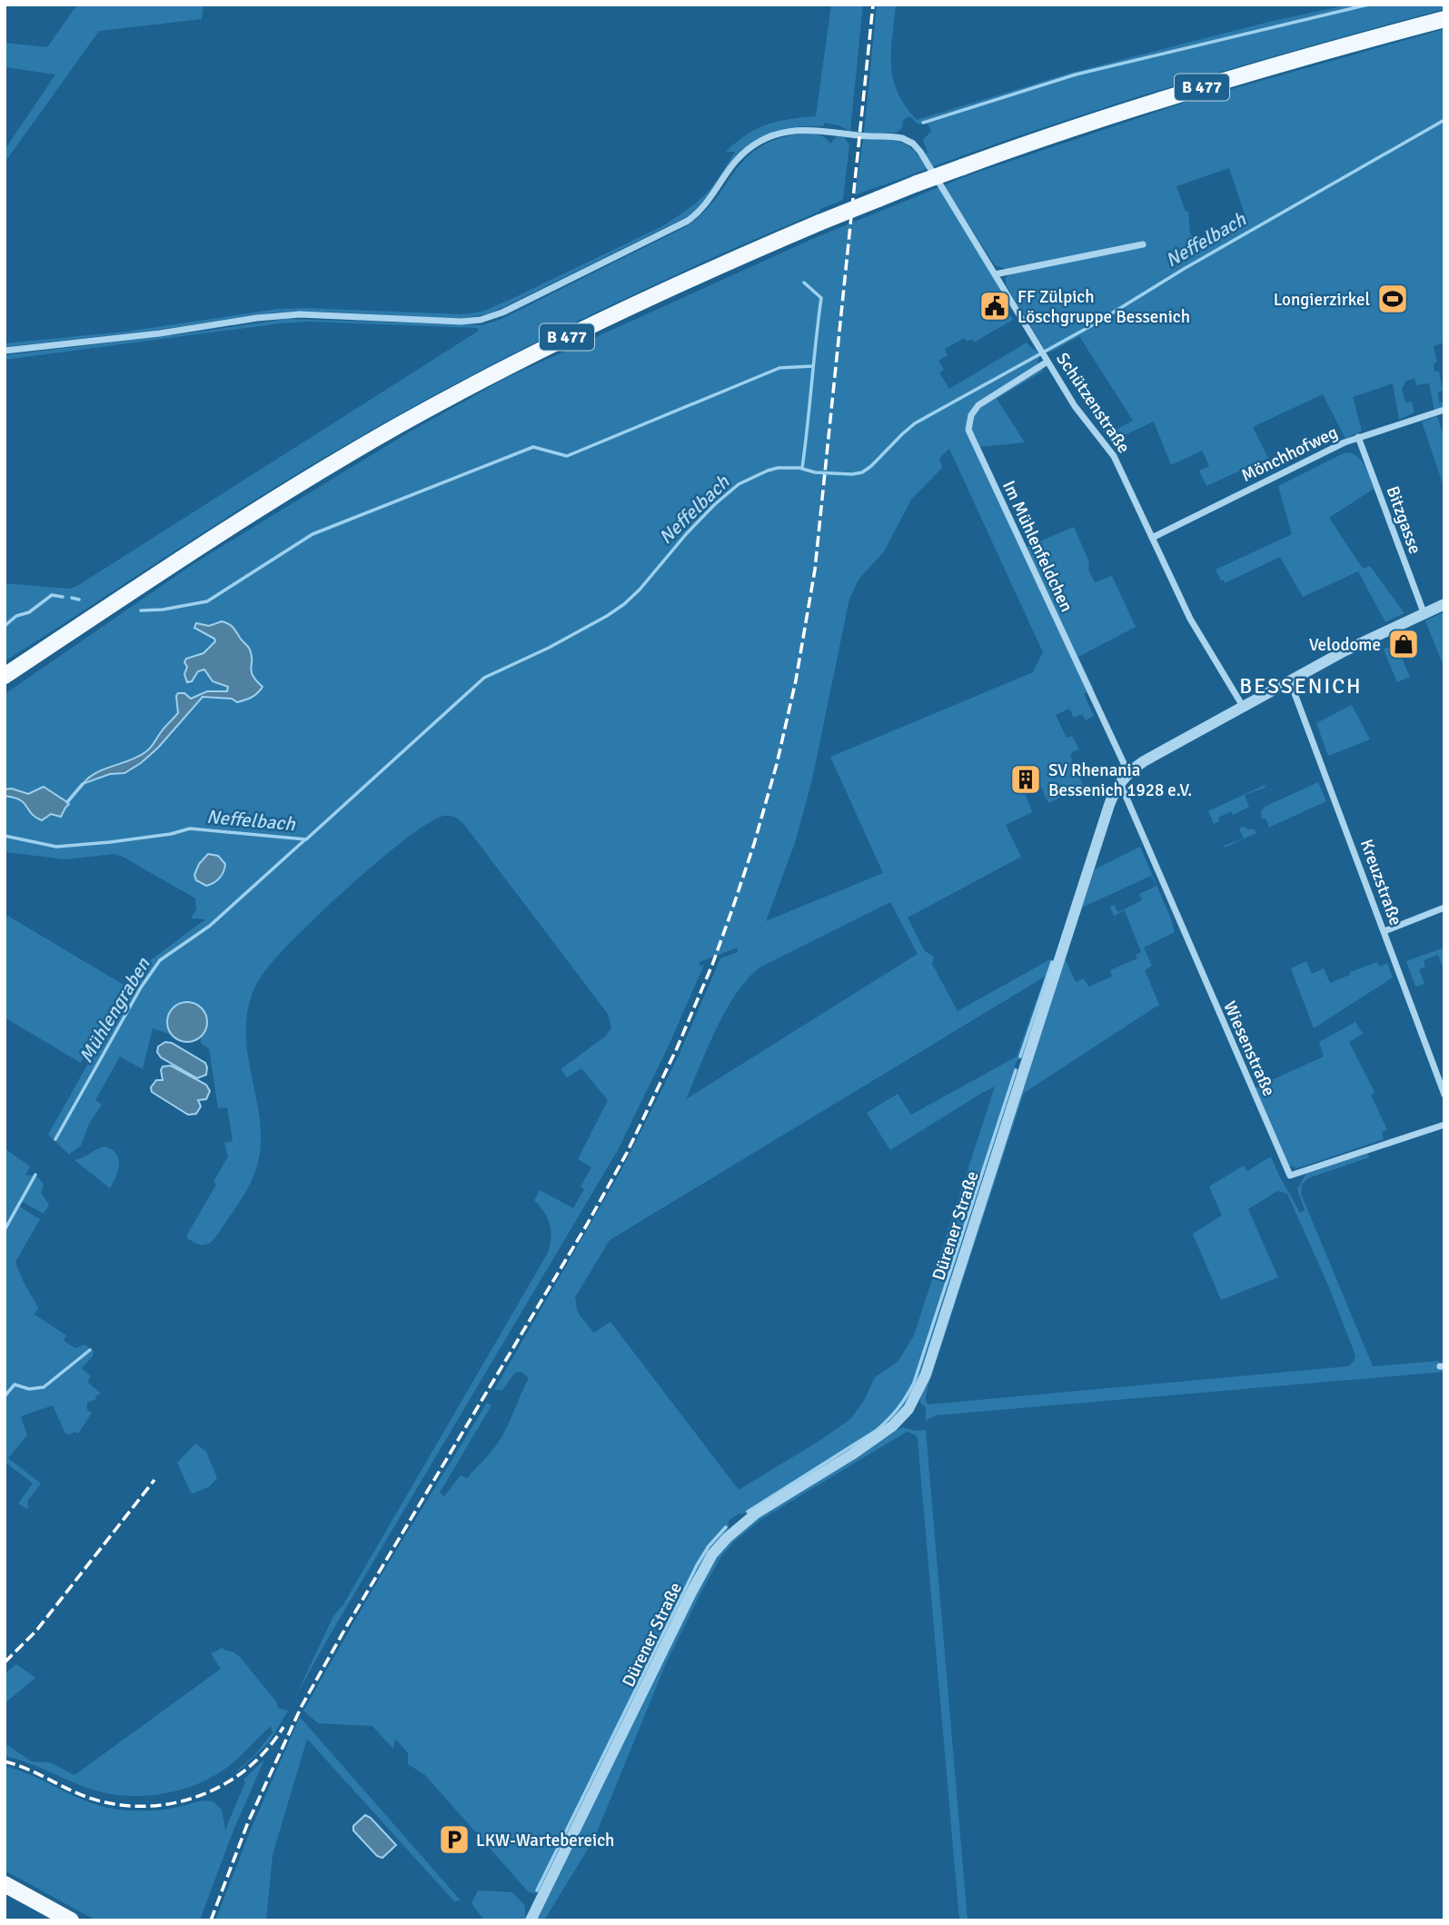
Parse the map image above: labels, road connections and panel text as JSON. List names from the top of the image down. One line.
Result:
{"streets":{"main road":["B 477"],"street":["Schützenstraße","Mönchhofweg","Bitzgasse","Im Mühlenfeldchen","Kreuzstraße","Wiesenstraße","Dürener Straße"]},"crossings":[["Schützenstraße","Mönchhofweg"],["Schützenstraße","Im Mühlenfeldchen"],["Schützenstraße","Dürener Straße"],["Mönchhofweg","Bitzgasse"],["Bitzgasse","Dürener Straße"],["Im Mühlenfeldchen","Dürener Straße"],["Kreuzstraße","Dürener Straße"],["Wiesenstraße","Dürener Straße"]],"districts":["BESSENICH"],"water":["Neffelbach","Mühlengraben"],"places":{"sports":["Longierzirkel"],"public building":["FF Zülpich Löschgruppe Bessenich"],"shop":["Velodome"],"building":["SV Rhenania Bessenich 1928 e.V."],"parking":["LKW-Wartebereich"]}}
